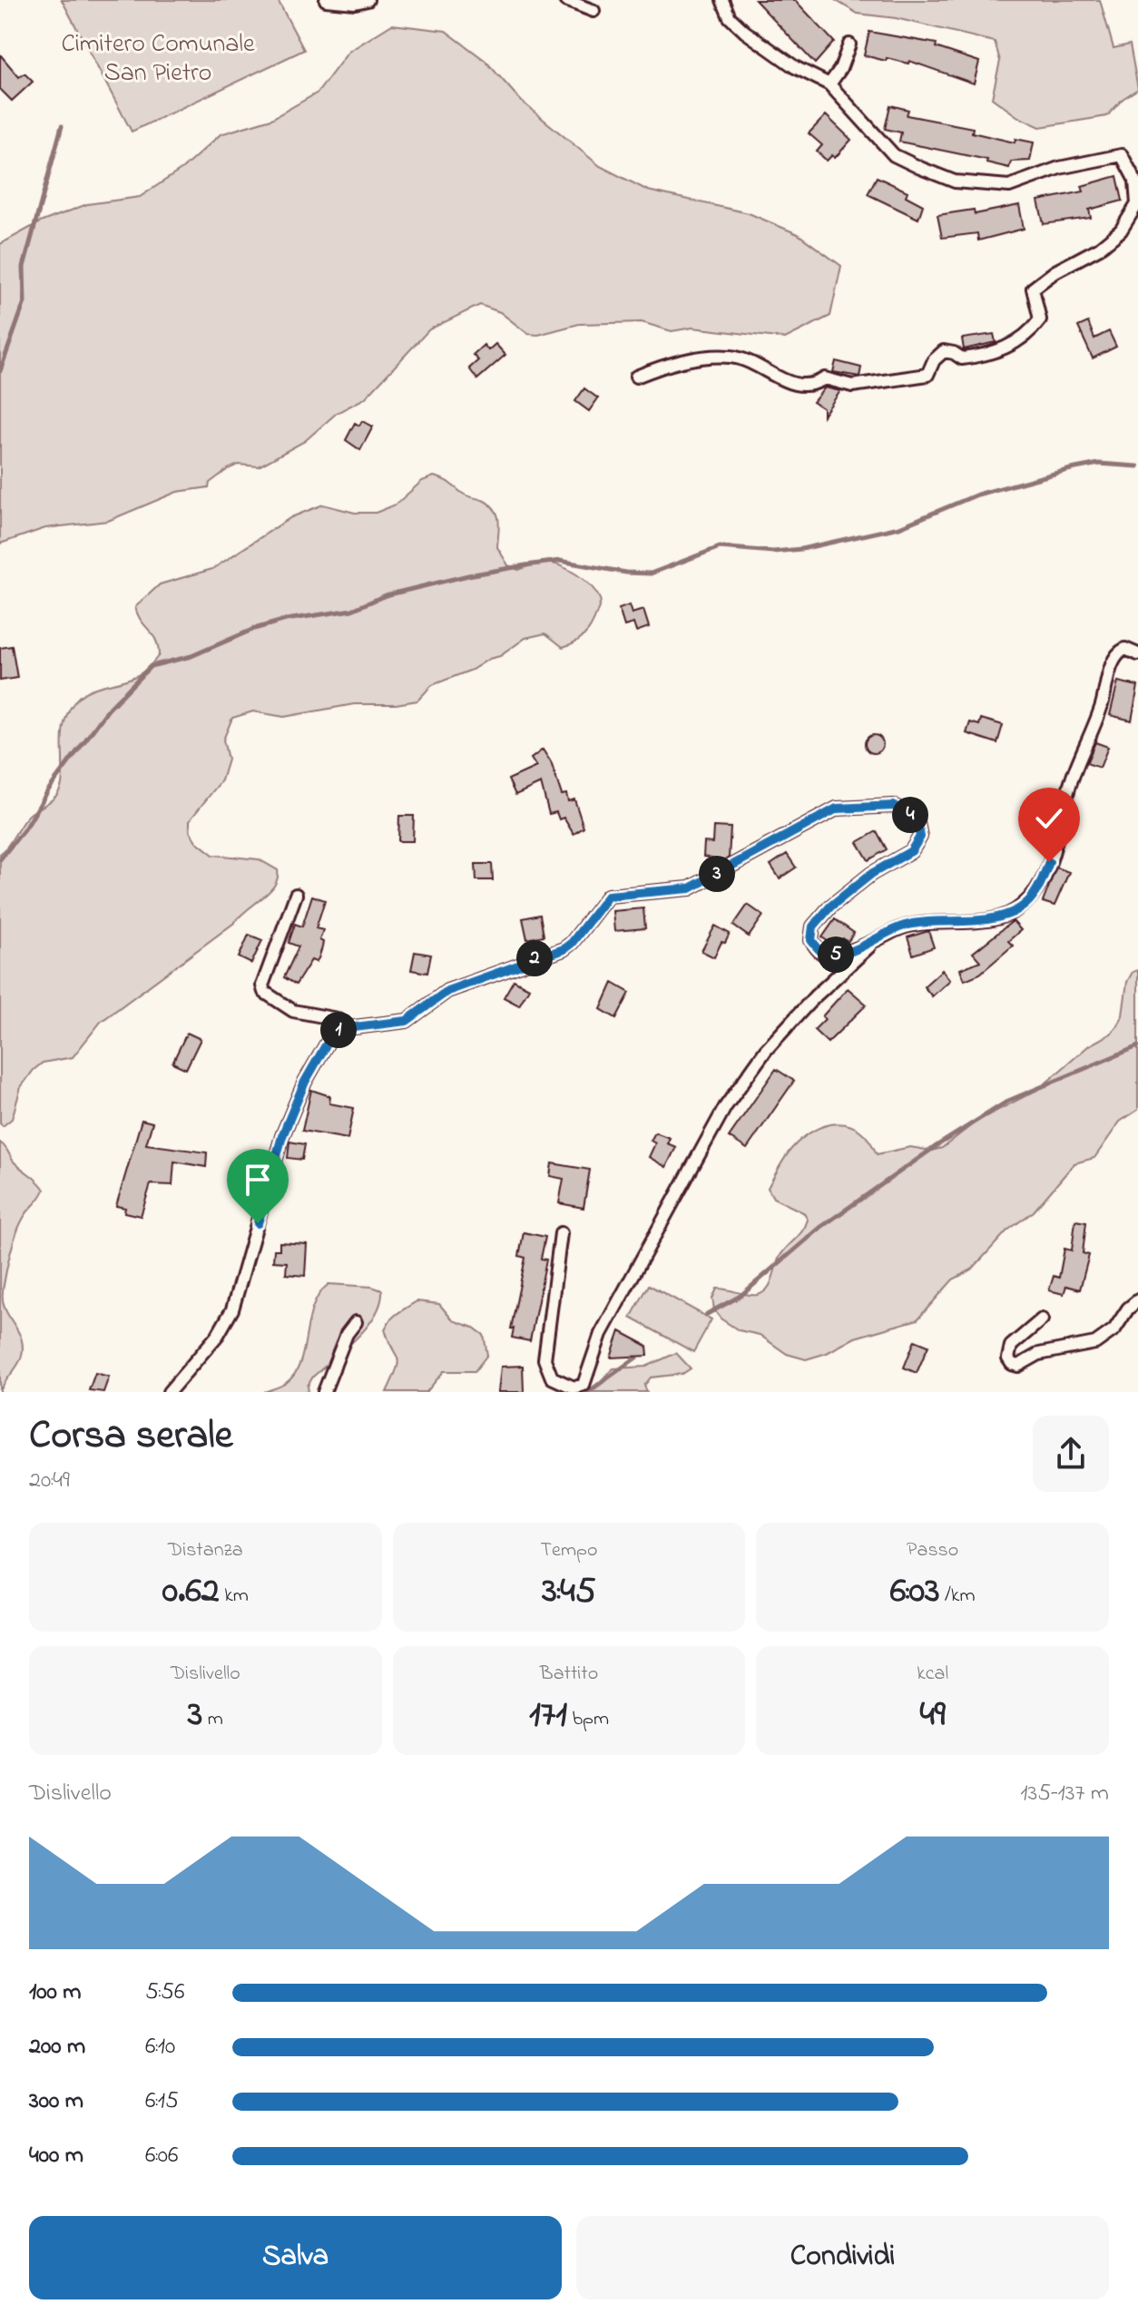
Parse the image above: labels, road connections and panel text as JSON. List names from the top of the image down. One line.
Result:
{"parks":["Cimitero Comunale San Pietro"],"page":{"pins":["4","3","5","2","1"],"heading":["Corsa serale","20:49"],"stats":[["Distanza","0.62 km"],["Tempo","3:45"],["Passo","6:03 /km"],["Dislivello","3 m"],["Battito","171 bpm"],["kcal","49"]],"chart":["Dislivello","135–137 m"],"list":[{"name":"100 m","note":"5:56"},{"name":"200 m","note":"6:10"},{"name":"300 m","note":"6:15"},{"name":"400 m","note":"6:06"}],"buttons":["Salva","Condividi"]}}
